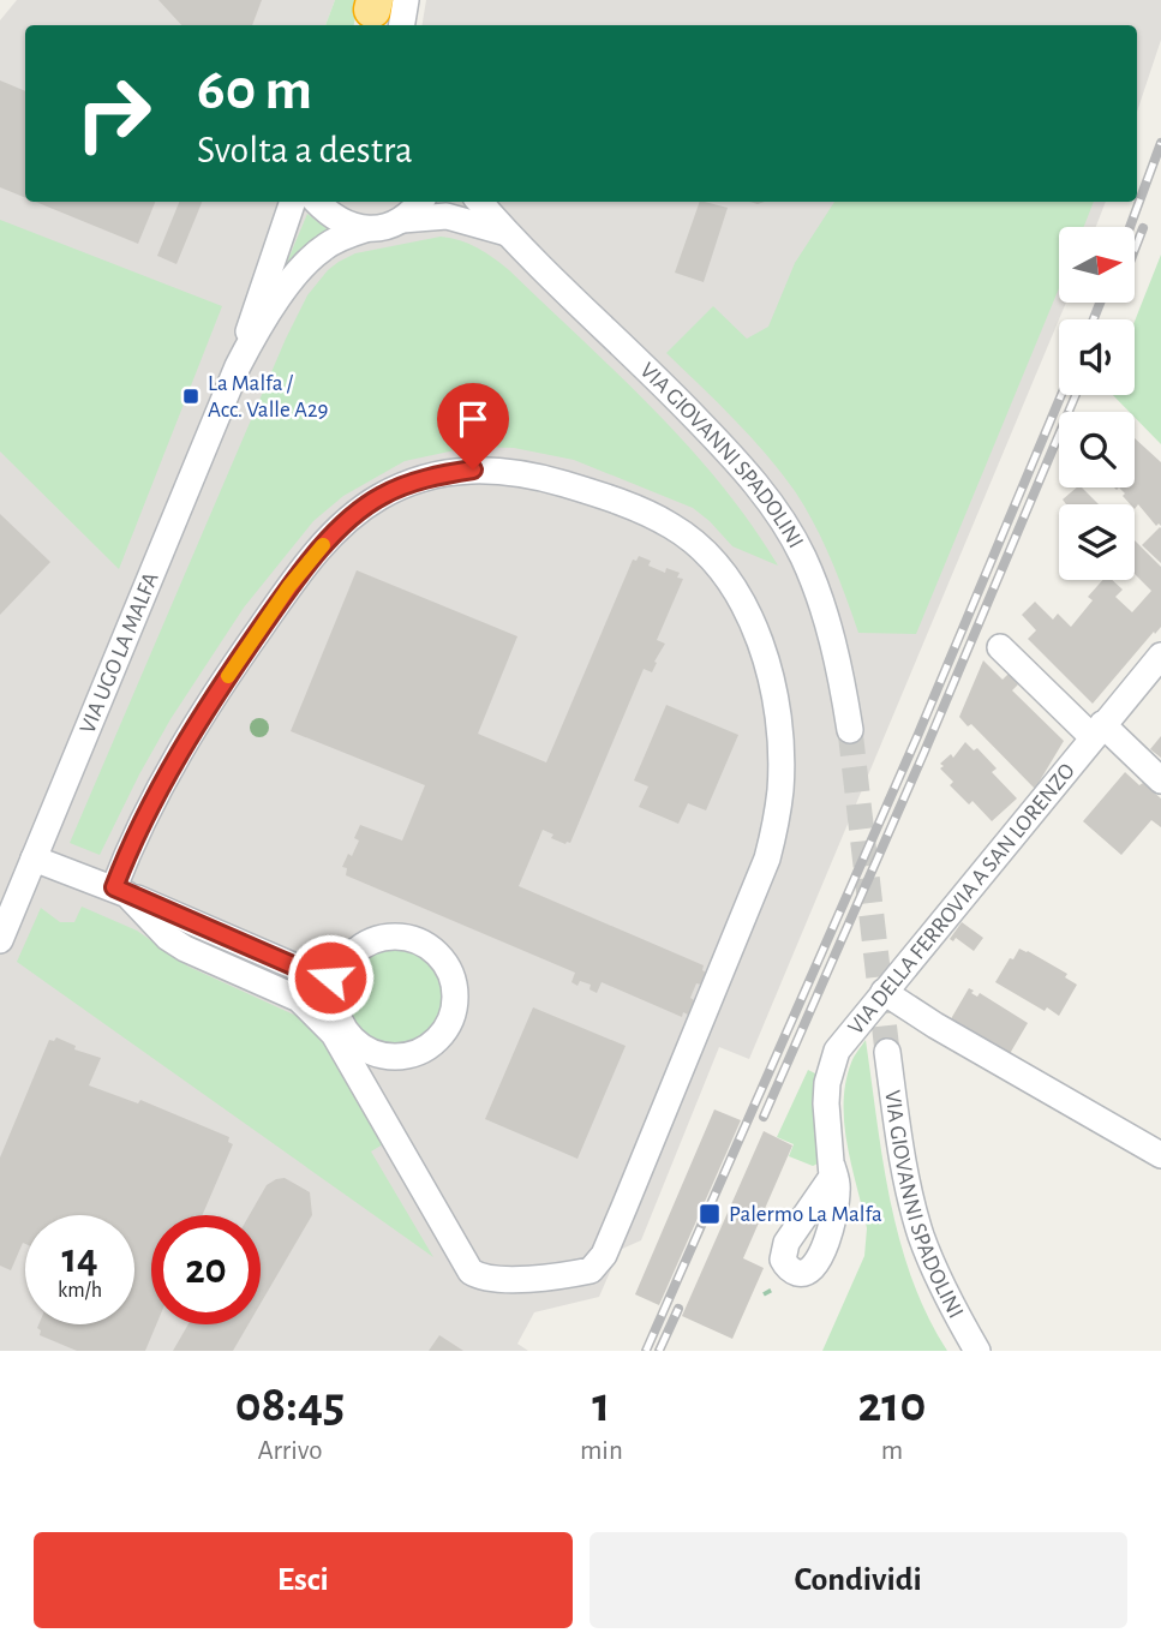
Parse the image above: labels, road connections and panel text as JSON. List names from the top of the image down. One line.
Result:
{"streets":{"street":["VIA GIOVANNI SPADOLINI","VIA UGO LA MALFA","VIA DELLA FERROVIA A SAN LORENZO"]},"crossings":[["VIA GIOVANNI SPADOLINI","VIA UGO LA MALFA"]],"places":{"transit":["La Malfa / Acc. Valle A29","Palermo La Malfa"]},"north":"right","page":{"turn":["60 m","Svolta a destra"],"speed":"14 km/h","limit":"20","eta":["08:45","Arrivo","1","min","210","m"],"buttons":["Esci","Condividi"]}}
